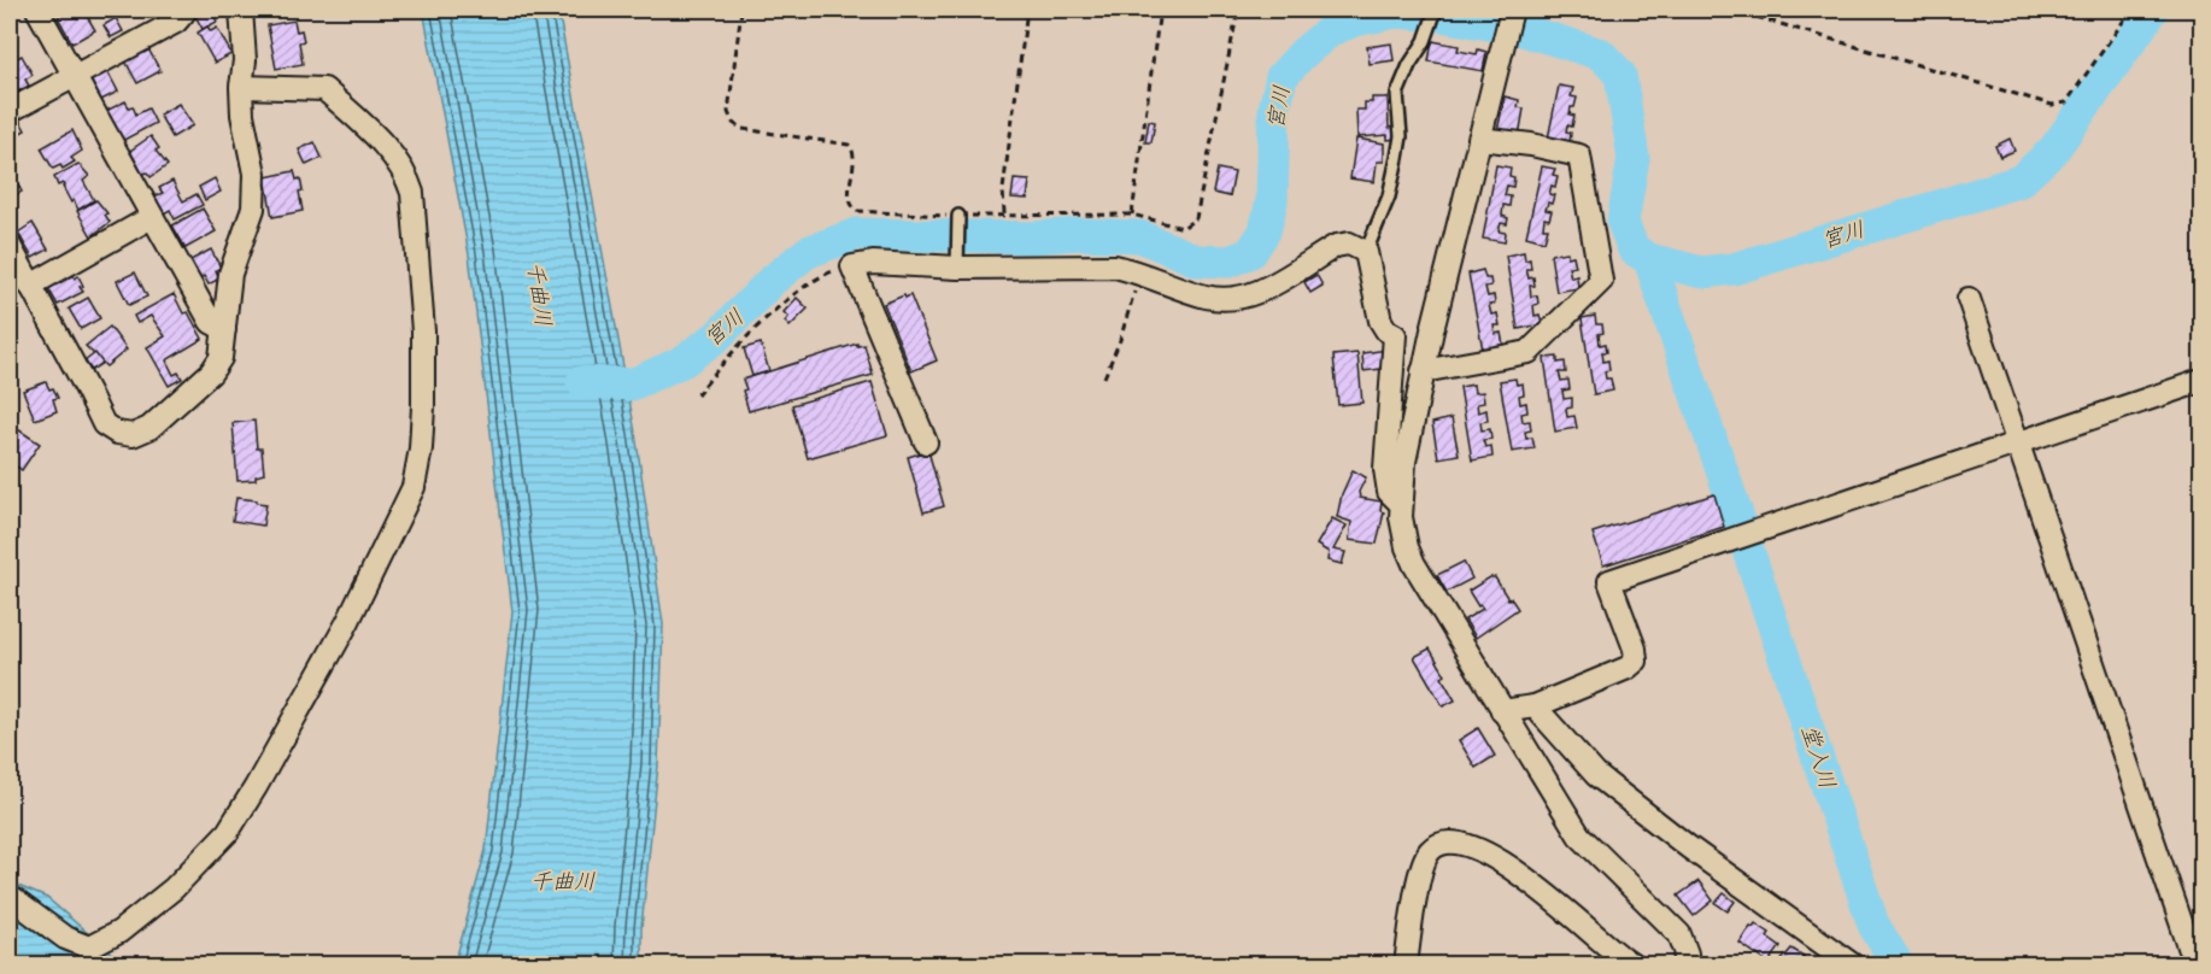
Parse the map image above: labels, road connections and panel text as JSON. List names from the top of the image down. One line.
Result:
{"water":["宮川","千曲川","堂入川"]}
